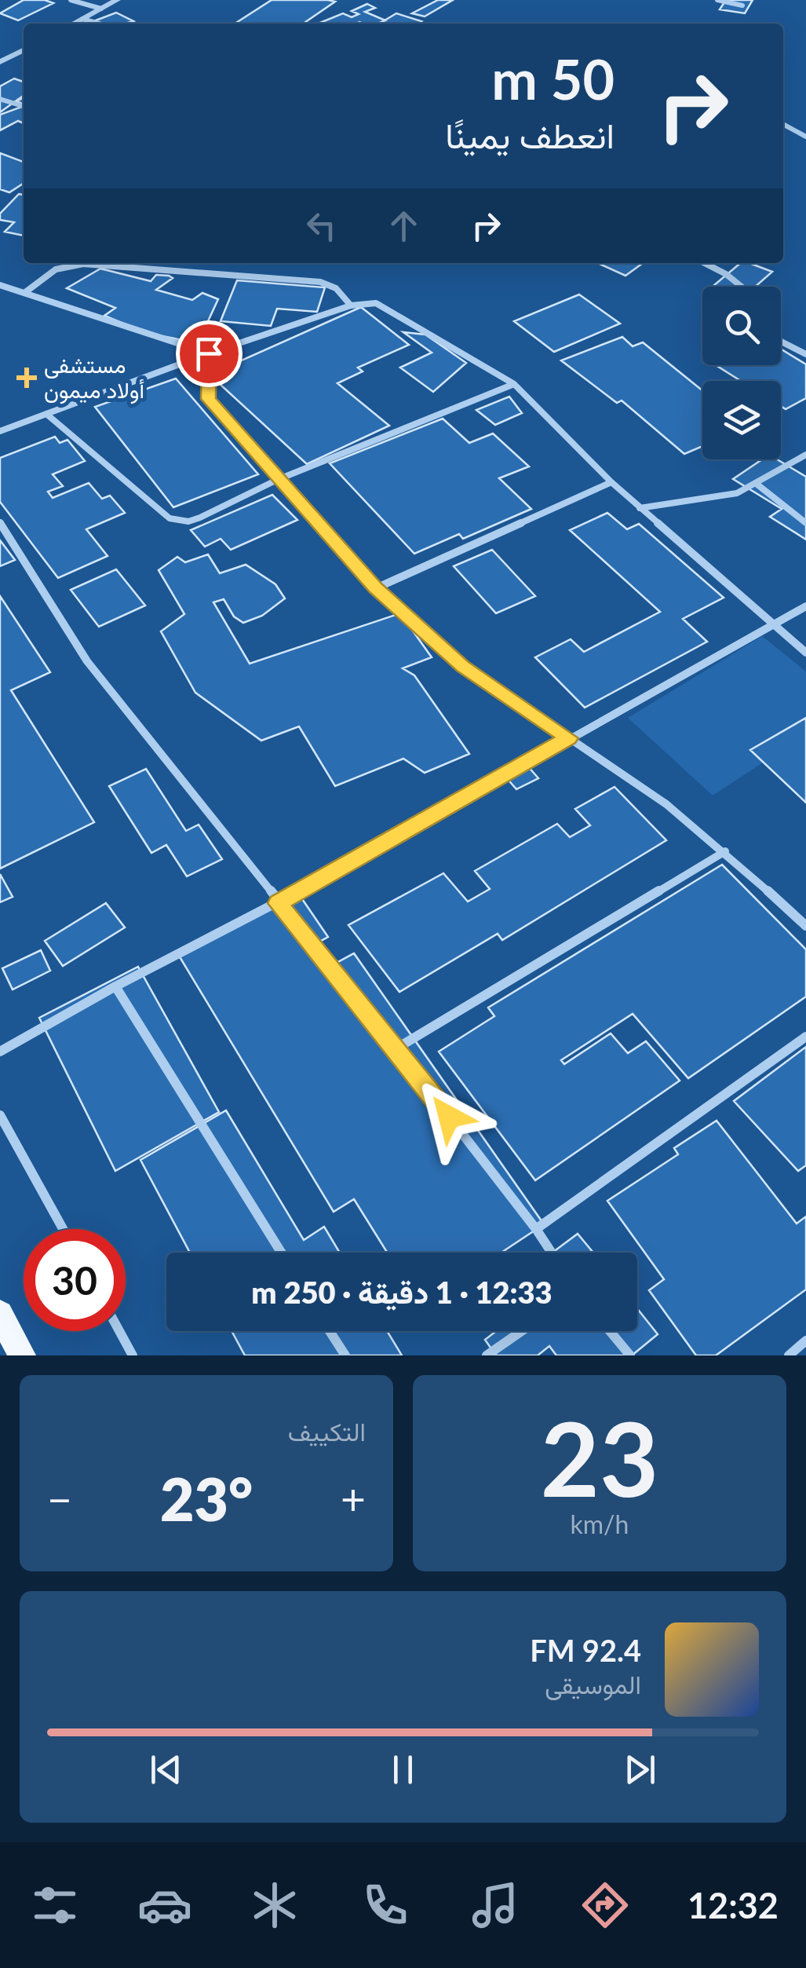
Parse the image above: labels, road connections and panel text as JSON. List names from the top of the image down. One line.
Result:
{"places":{"health":["مستشفى أولاد ميمون"]},"page":{"turn":["50 m","انعطف يمينًا"],"limit":"30","trip":"12:33 · 1 دقيقة · 250 m","tile":[["23","km/h"],"التكييف"],"heat":["−","23°","+"],"song":["92.4 FM","الموسيقى"],"tabs":"12:32"}}
